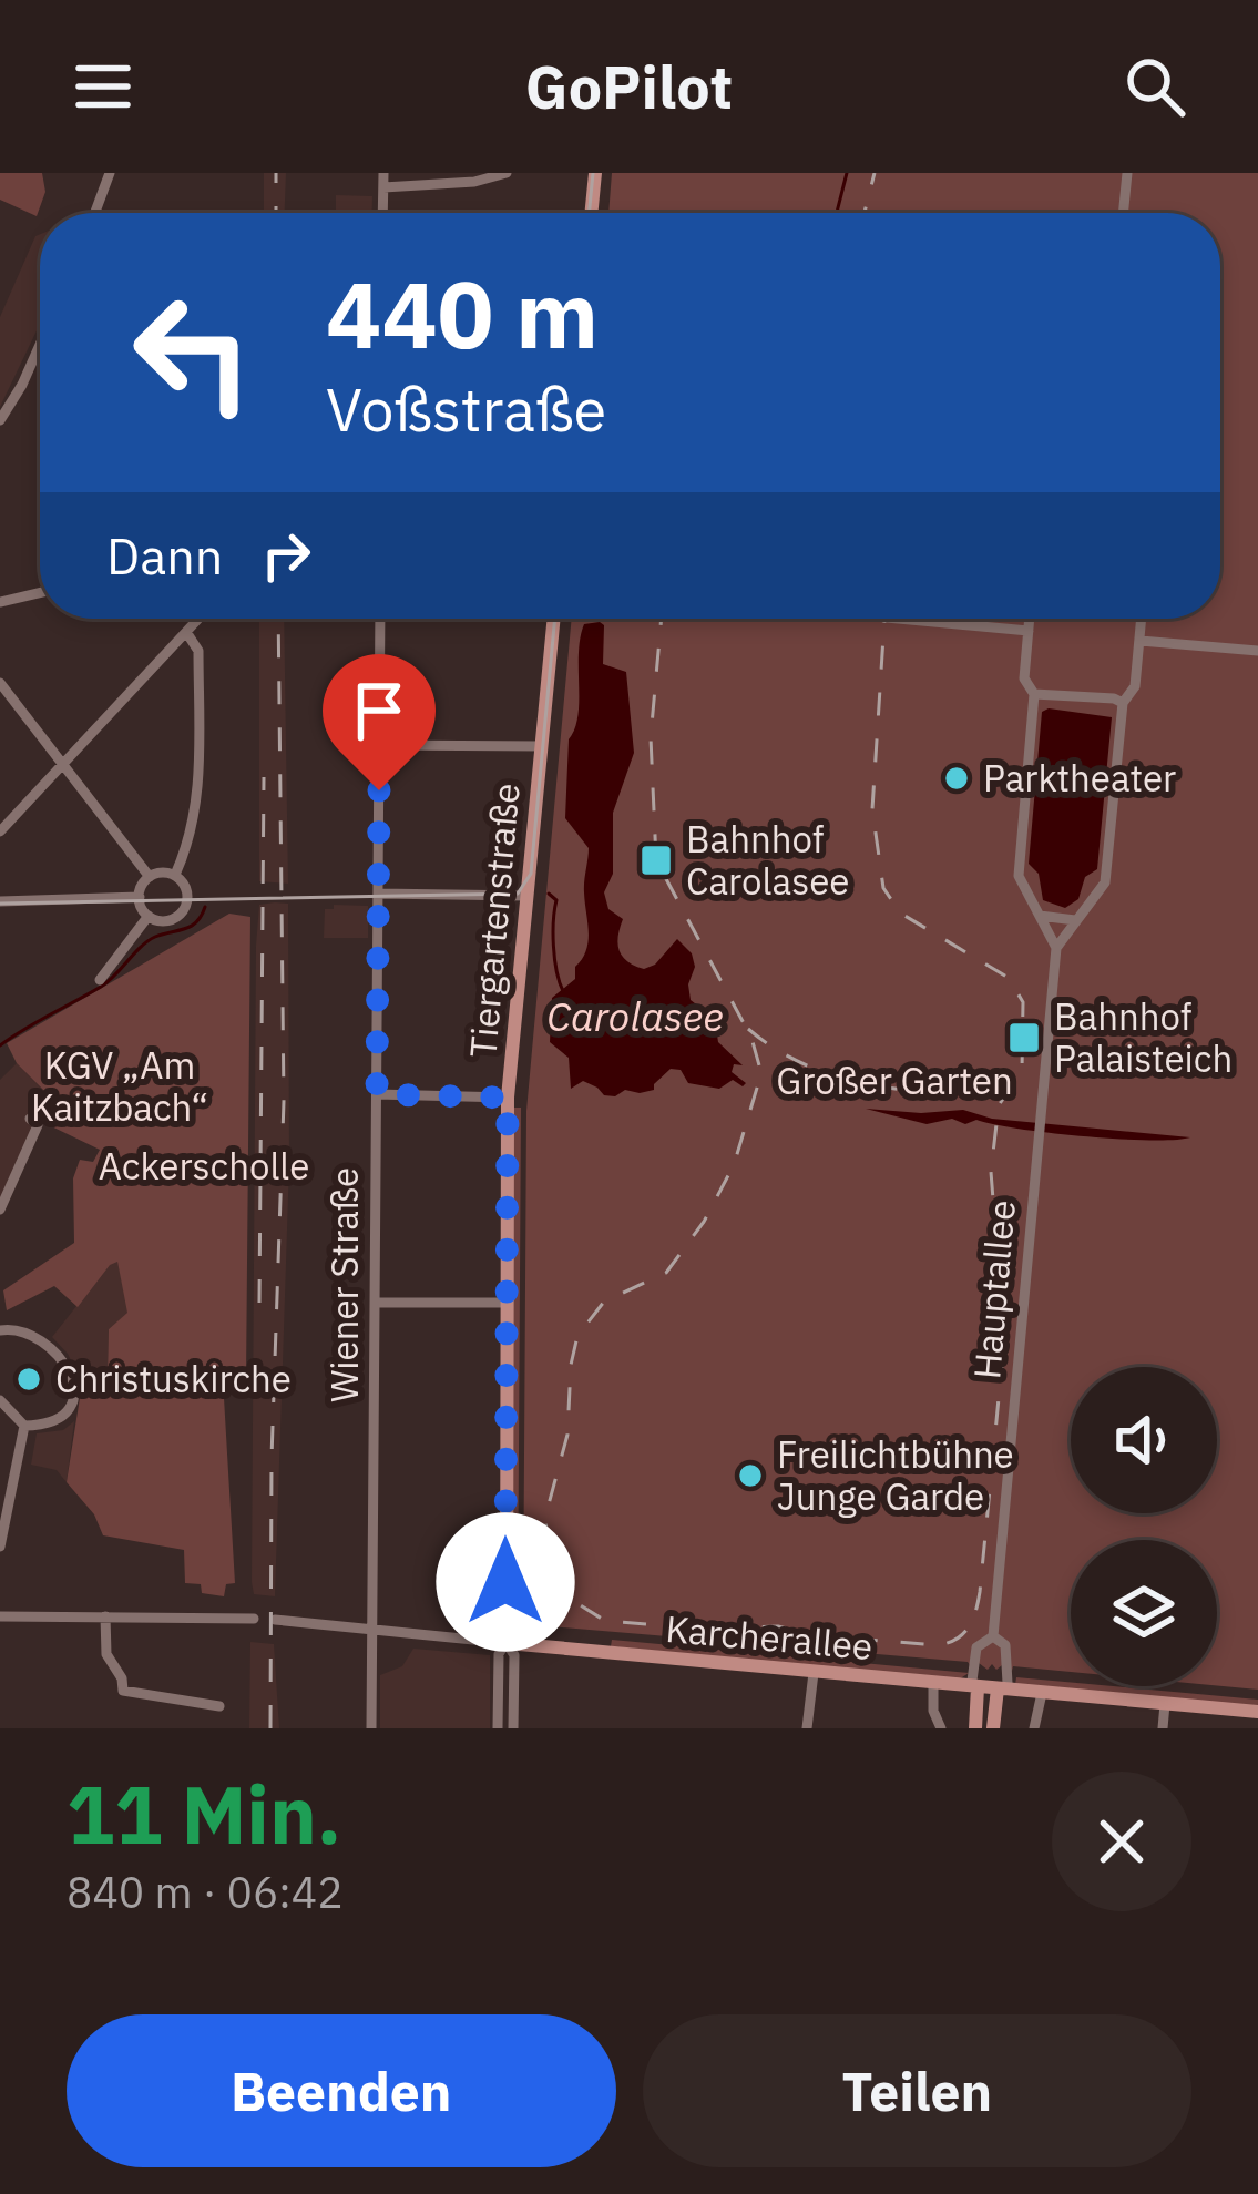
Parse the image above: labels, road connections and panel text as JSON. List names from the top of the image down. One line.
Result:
{"streets":{"main road":["Tiergartenstraße","Karcherallee"],"street":["Wiener Straße","Hauptallee"]},"crossings":[["Tiergartenstraße","Karcherallee"],["Wiener Straße","Karcherallee"],["Hauptallee","Karcherallee"]],"water":["Carolasee"],"parks":["KGV „Am Kaitzbach“","Großer Garten","Ackerscholle"],"places":{"other":["Parktheater","Christuskirche","Freilichtbühne Junge Garde"],"transit":["Bahnhof Carolasee","Bahnhof Palaisteich"]},"page":{"header":"GoPilot","turn":["440 m","Voßstraße"],"then":"Dann","heading":["11 Min.","840 m · 06:42"],"buttons":["Beenden","Teilen"]}}
